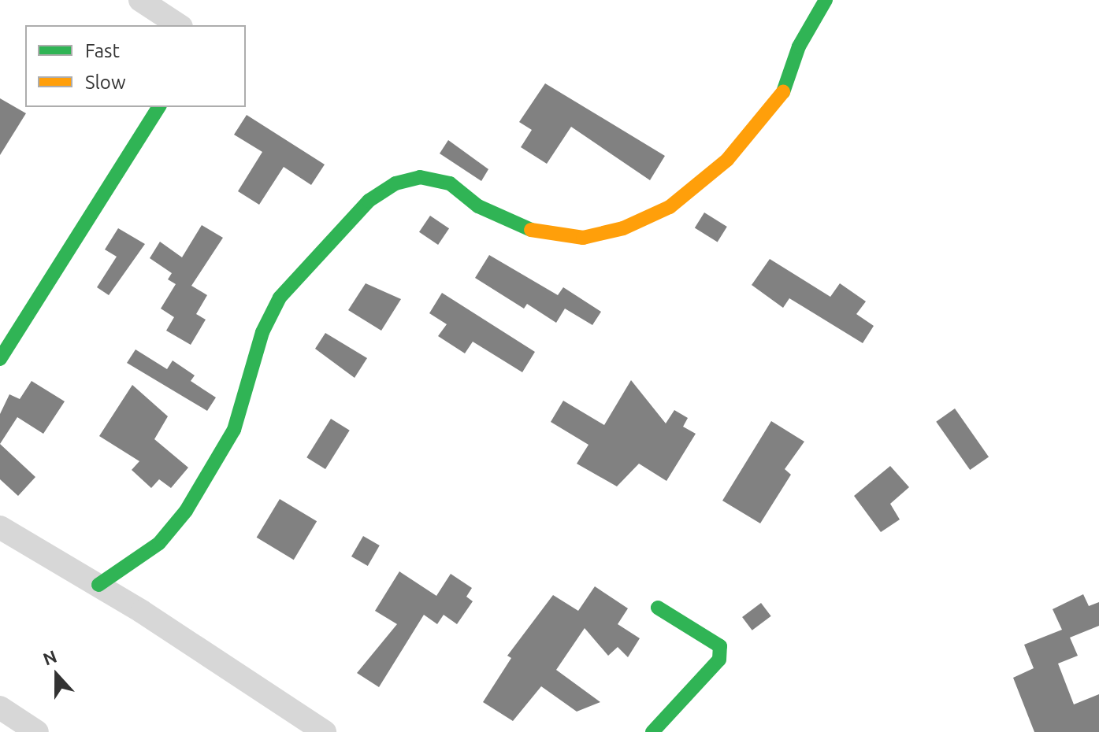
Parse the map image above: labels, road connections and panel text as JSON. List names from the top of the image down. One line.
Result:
{"legend":["Fast","Slow"],"north":"top"}
